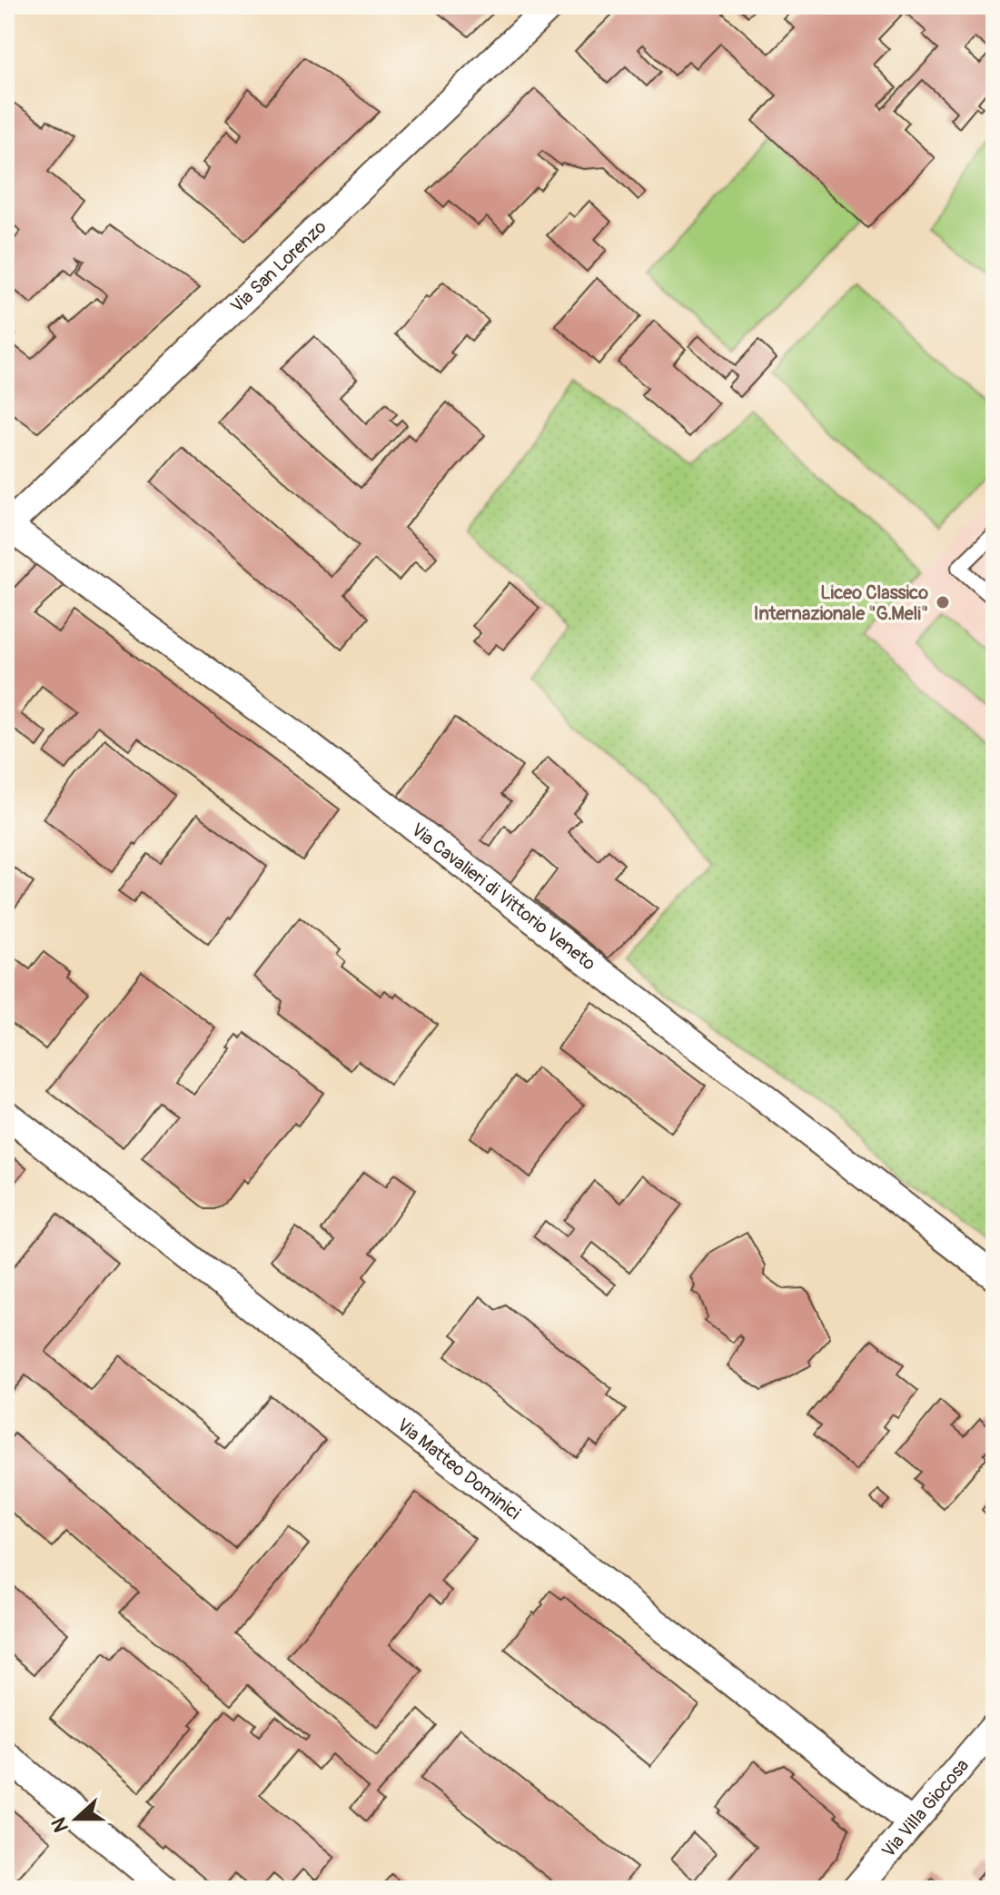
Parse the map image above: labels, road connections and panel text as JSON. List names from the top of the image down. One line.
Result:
{"streets":{"street":["Via San Lorenzo","Via Cavalieri di Vittorio Veneto","Via Matteo Dominici","Via Villa Giocosa"]},"crossings":[["Via San Lorenzo","Via Cavalieri di Vittorio Veneto"],["Via Matteo Dominici","Via Villa Giocosa"]],"places":["Liceo Classico Internazionale \"G.Meli\""],"north":"left"}
